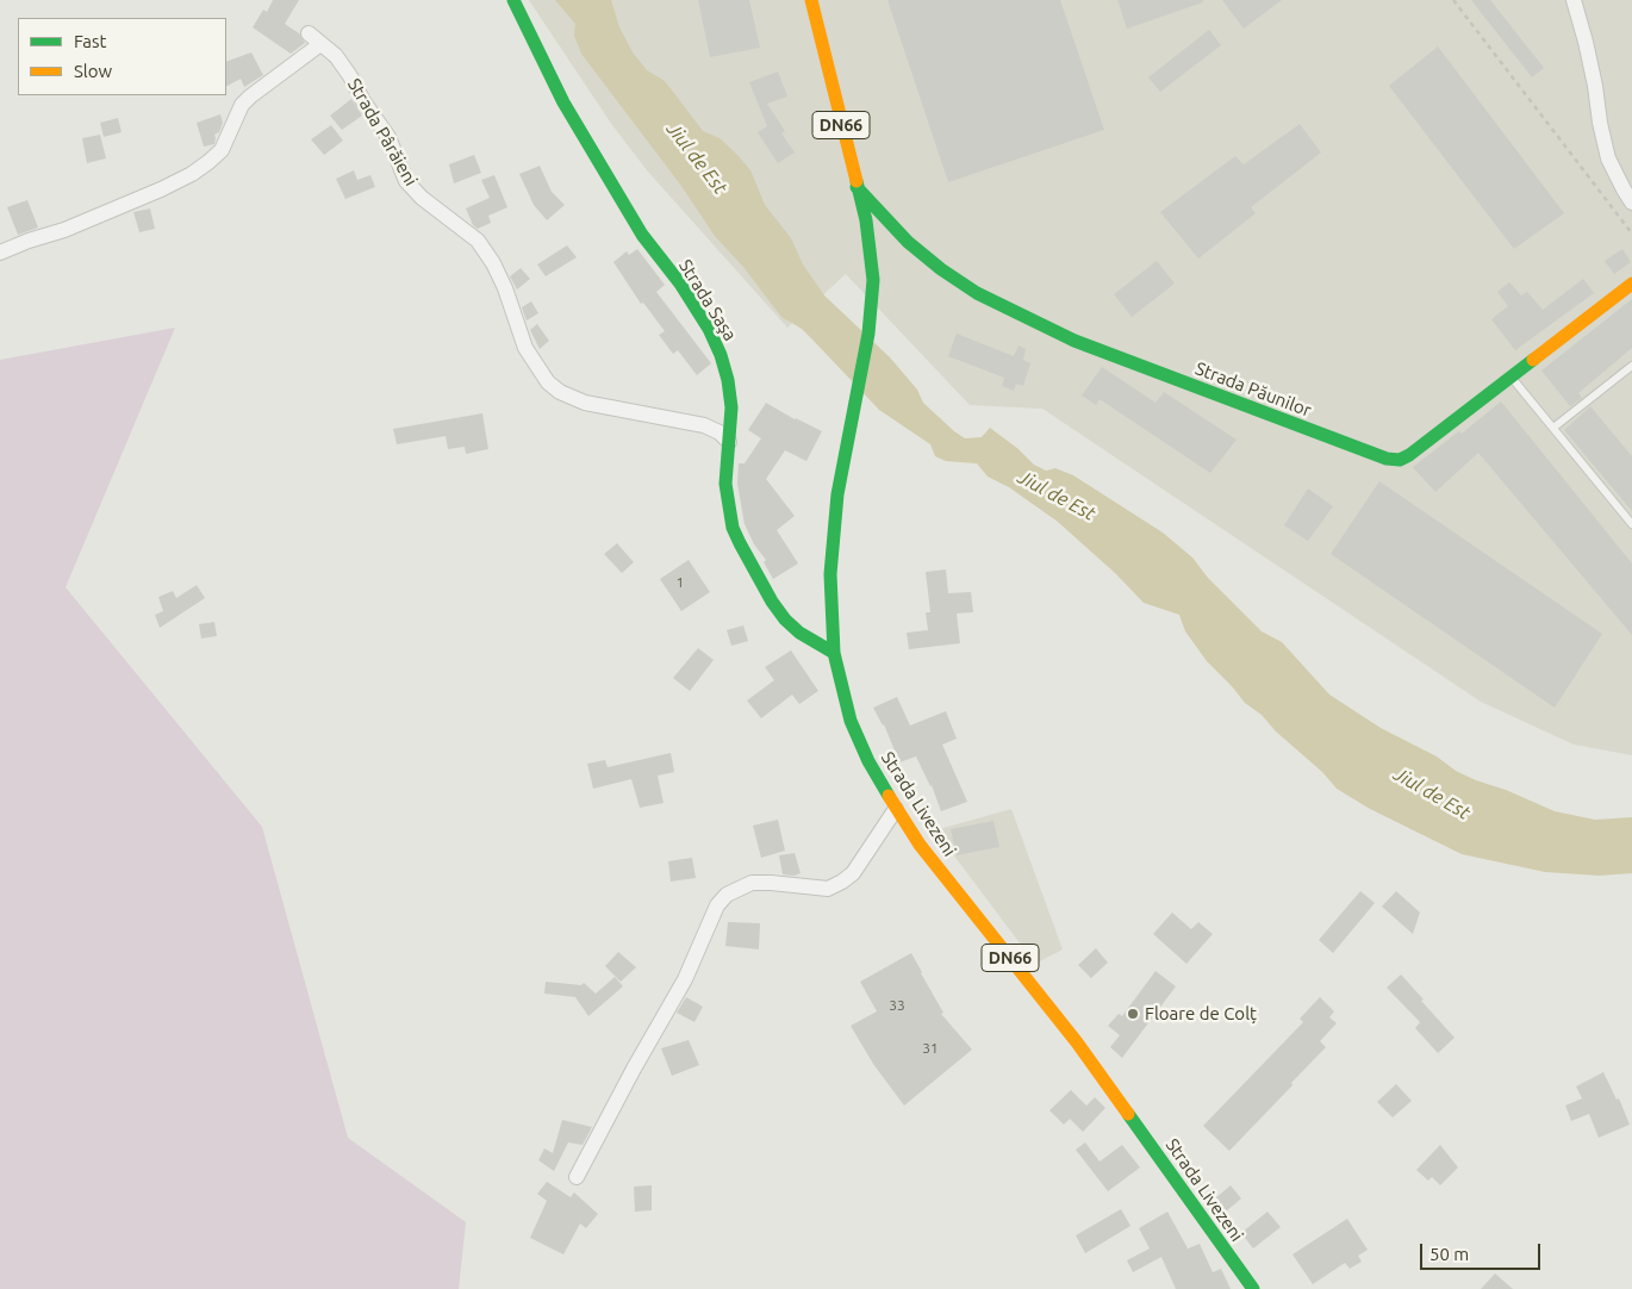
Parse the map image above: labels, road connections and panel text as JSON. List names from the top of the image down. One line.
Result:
{"streets":{"street":["DN66","Strada Pârăieni","Strada Saşa","Strada Păunilor","Strada Livezeni"]},"crossings":[["Strada Pârăieni","Strada Saşa"],["Strada Saşa","Strada Livezeni"],["Strada Păunilor","Strada Livezeni"]],"water":["Jiul de Est"],"places":["Floare de Colț"],"house_numbers":["1","33","31"],"legend":["Fast","Slow"],"scale_bar":"50 m"}
